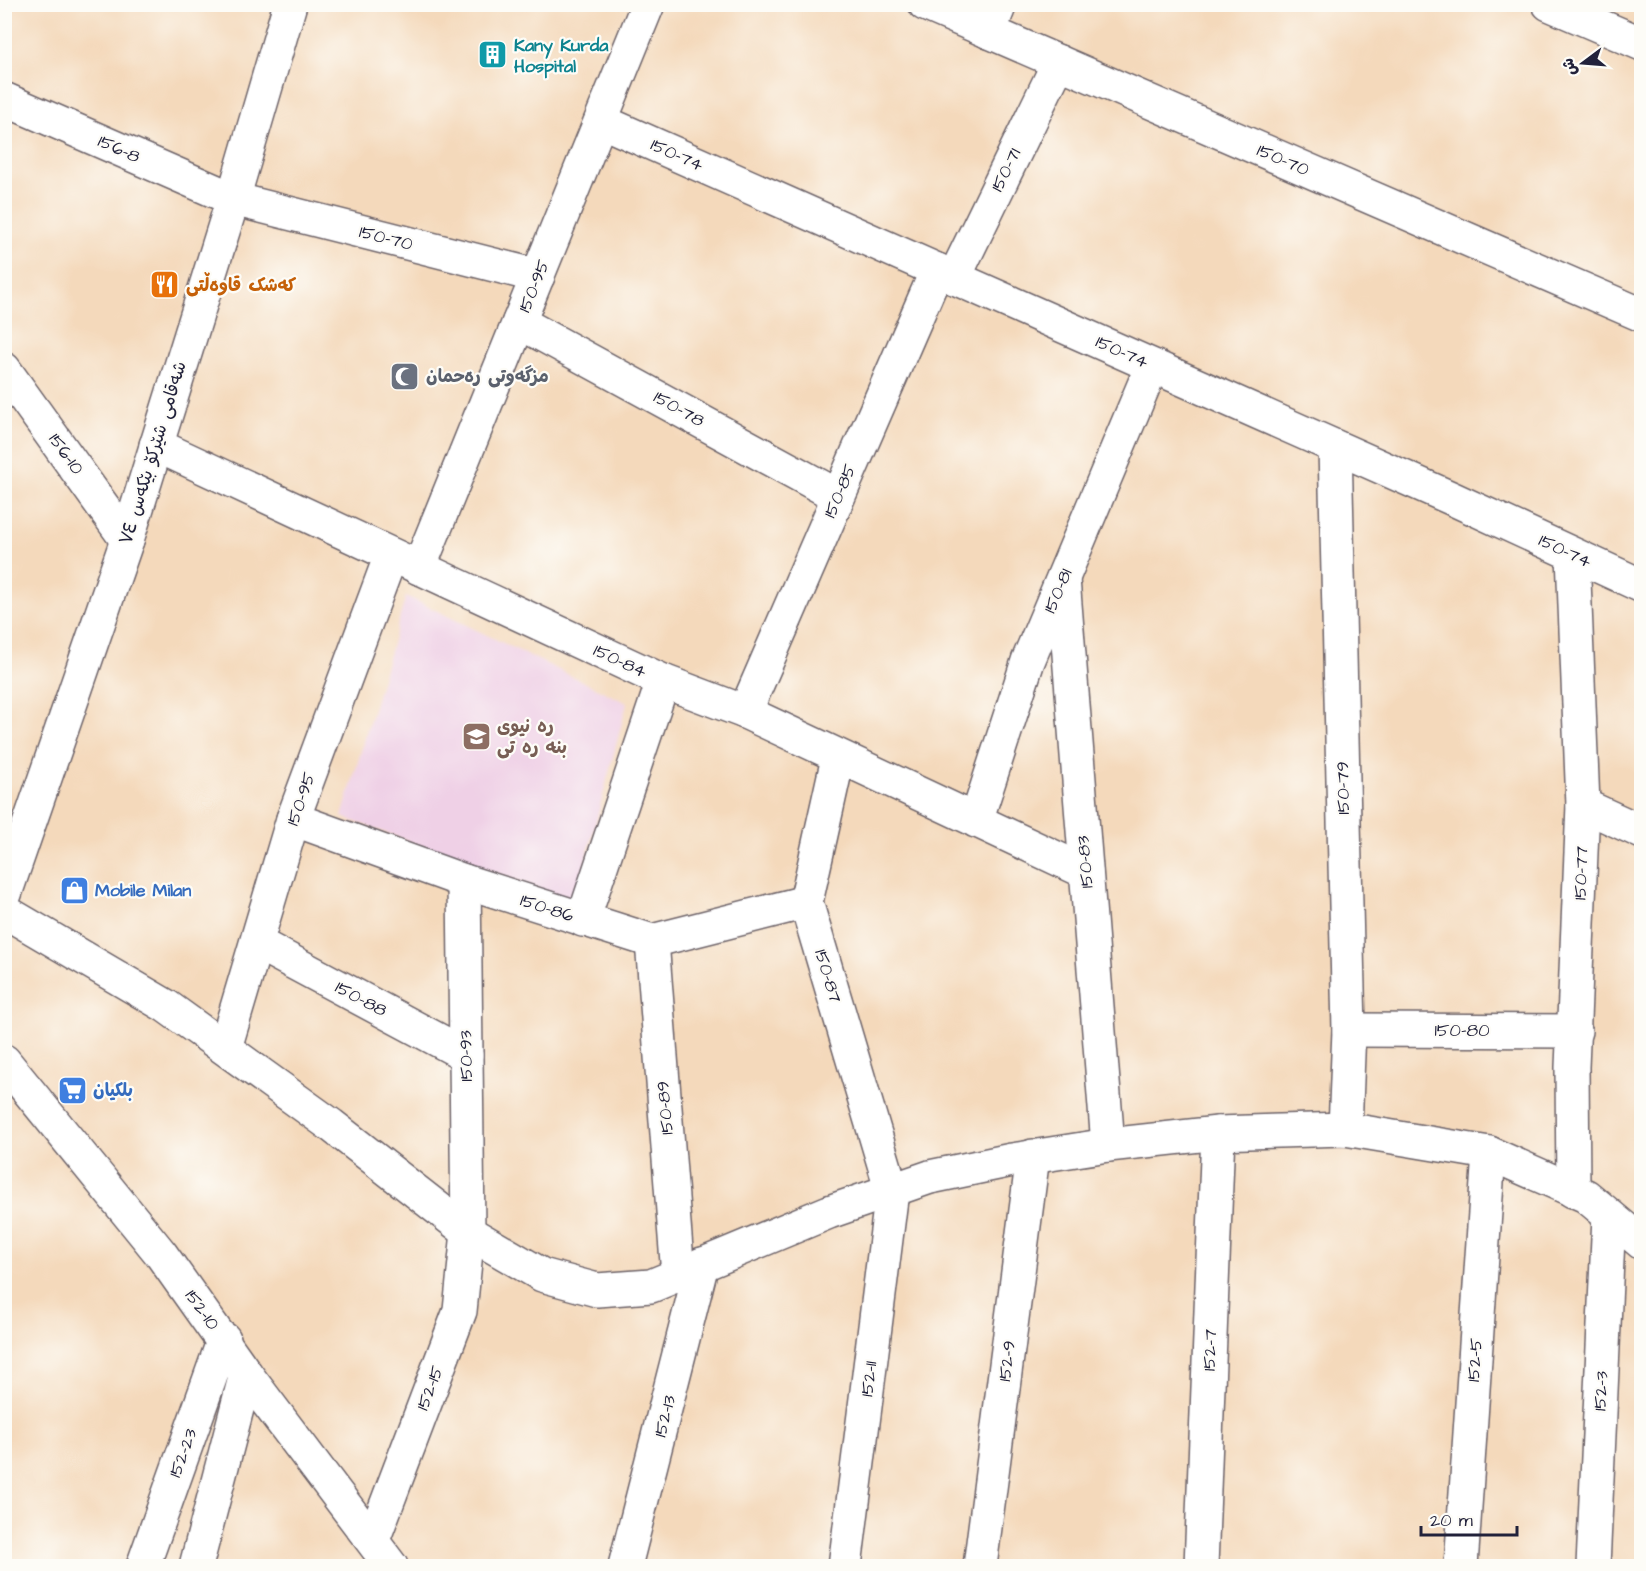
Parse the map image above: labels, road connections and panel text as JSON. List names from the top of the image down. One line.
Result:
{"streets":{"street":["156-8","150-74","150-70","150-71","150-95","150-78","شەقامی شێرکۆ بێکەس ٧٤","156-10","150-85","150-81","150-84","150-79","150-83","150-77","150-86","150-87","150-88","150-80","150-93","150-89","152-10","152-7","152-5","152-9","152-11","152-15","152-3","152-13","152-23"]},"crossings":[["156-8","150-70"],["156-8","شەقامی شێرکۆ بێکەس ٧٤"],["150-74","150-71"],["150-74","150-95"],["150-74","150-85"],["150-74","150-81"],["150-74","150-79"],["150-74","150-77"],["150-70","150-71"],["150-70","150-95"],["150-70","شەقامی شێرکۆ بێکەس ٧٤"],["150-71","150-85"],["150-95","150-78"],["150-95","150-84"],["150-95","150-86"],["150-95","150-88"],["150-78","150-85"],["شەقامی شێرکۆ بێکەس ٧٤","156-10"],["شەقامی شێرکۆ بێکەس ٧٤","150-84"],["150-85","150-84"],["150-81","150-84"],["150-81","150-83"],["150-84","150-83"],["150-84","150-87"],["150-79","150-80"],["150-77","150-80"],["150-86","150-93"],["150-86","150-89"],["150-87","152-11"],["150-88","150-93"],["150-93","152-15"],["150-89","152-13"],["152-10","152-15"],["152-10","152-23"]],"places":{"building":["Kany Kurda Hospital"],"restaurant":["کەشک قاوەڵتی"],"mosque":["مزگەوتی رەحمان"],"school or university":["ره نیوی بنه ره تی"],"shop":["Mobile Milan"],"supermarket":["بلكيان"]},"scale_bar":"20 m","north":"left"}
